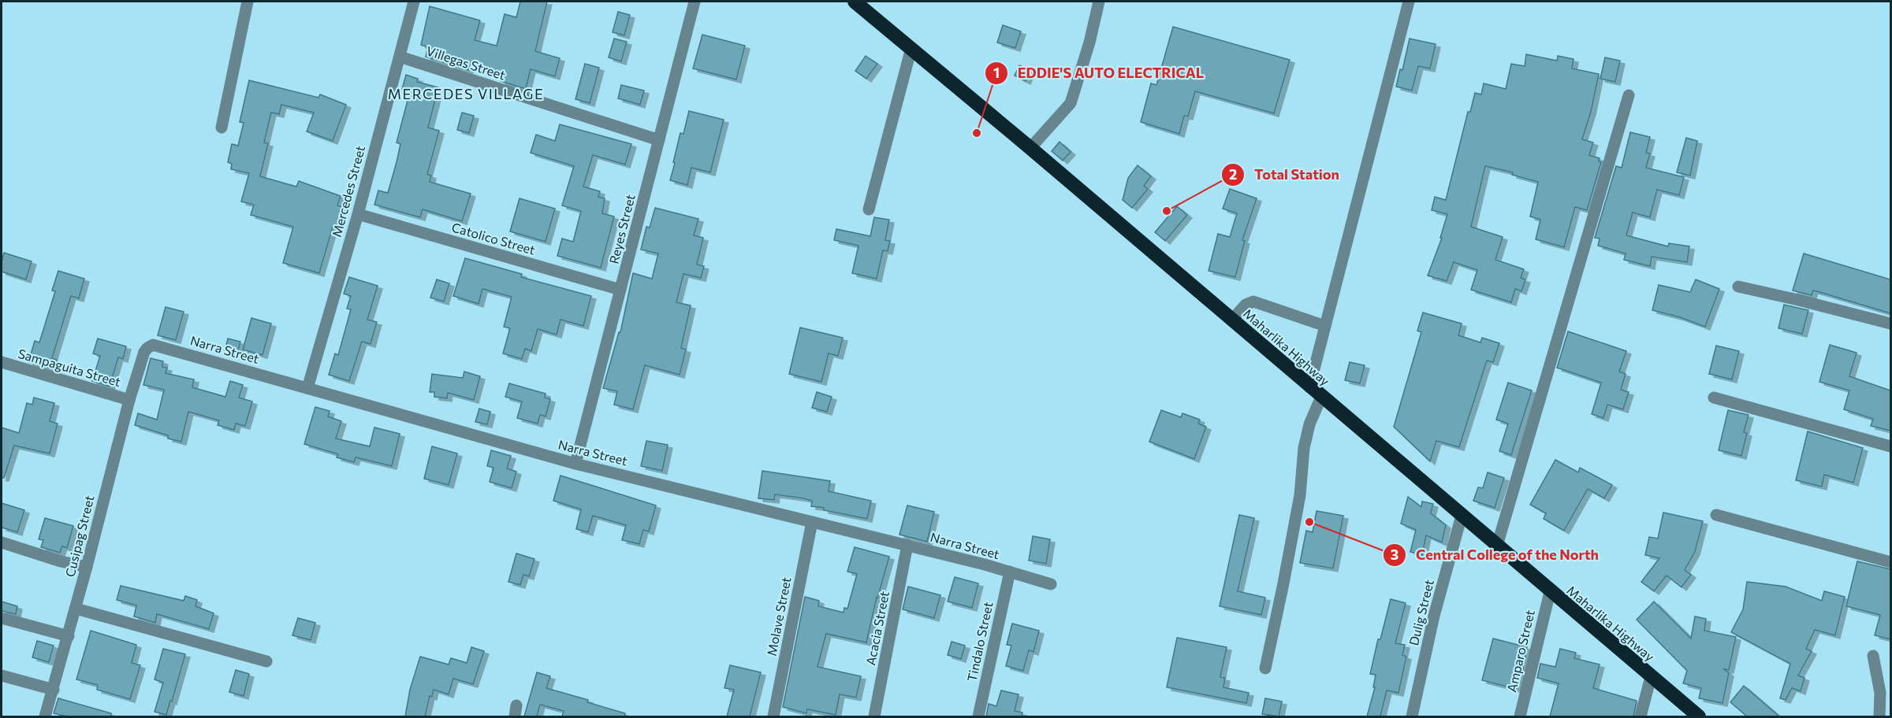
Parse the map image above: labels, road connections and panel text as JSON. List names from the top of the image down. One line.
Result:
{"streets":{"highway":["Maharlika Highway"],"street":["Villegas Street","Mercedes Street","Reyes Street","Catolico Street","Narra Street","Sampaguita Street","Cusipag Street","Dulig Street","Molave Street","Acacia Street","Tindalo Street","Amparo Street"]},"crossings":[["Villegas Street","Mercedes Street"],["Villegas Street","Reyes Street"],["Mercedes Street","Catolico Street"],["Mercedes Street","Narra Street"],["Reyes Street","Catolico Street"],["Reyes Street","Narra Street"],["Maharlika Highway","Dulig Street"],["Maharlika Highway","Amparo Street"],["Narra Street","Cusipag Street"],["Narra Street","Molave Street"],["Narra Street","Acacia Street"],["Narra Street","Tindalo Street"],["Sampaguita Street","Cusipag Street"]],"districts":["MERCEDES VILLAGE"],"places":["EDDIE'S AUTO ELECTRICAL","Total Station","Central College of the North"]}
